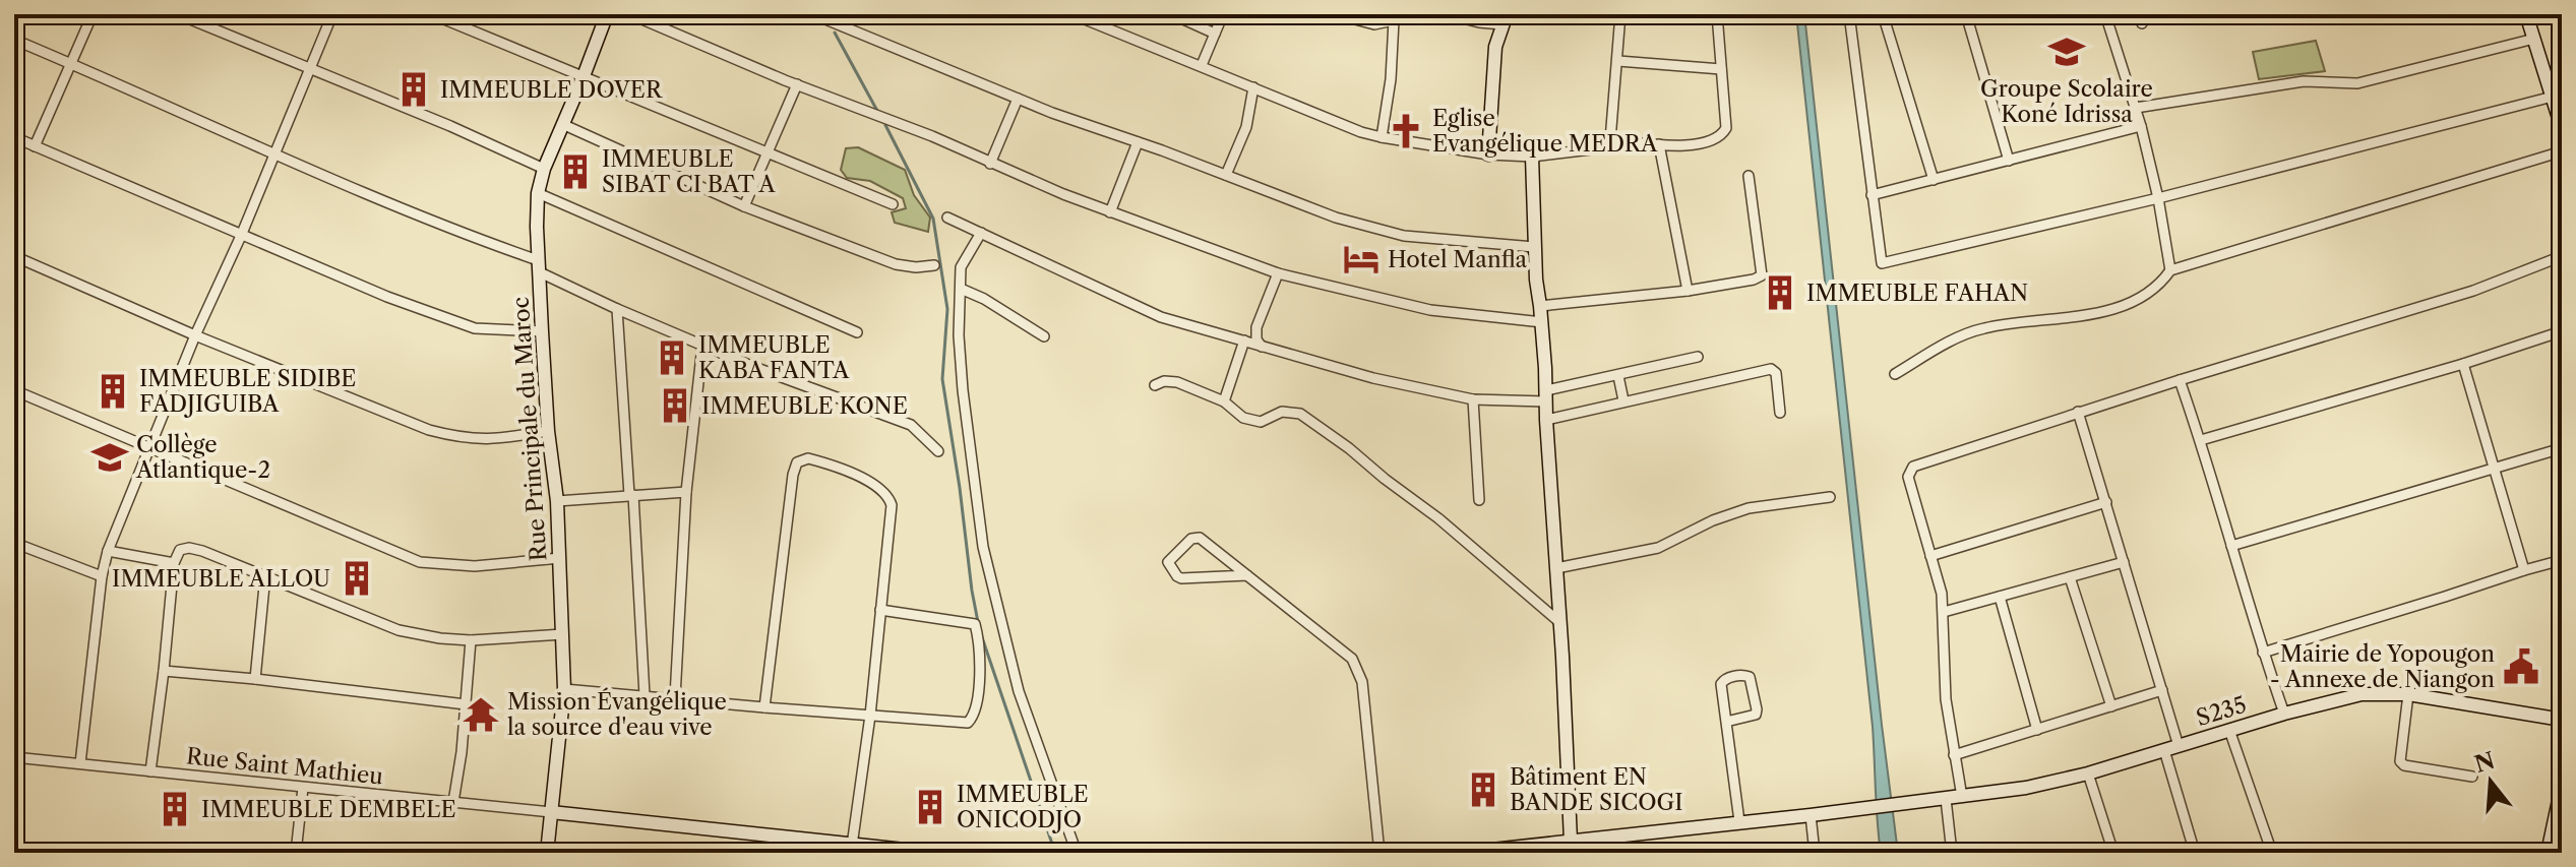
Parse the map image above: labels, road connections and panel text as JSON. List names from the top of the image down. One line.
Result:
{"streets":{"street":["Rue Principale du Maroc","S235","Rue Saint Mathieu"]},"crossings":[["Rue Principale du Maroc","Rue Saint Mathieu"]],"places":{"school or university":["Groupe Scolaire Koné Idrissa","Collège Atlantique-2"],"building":["IMMEUBLE DOVER","IMMEUBLE SIBAT CI BAT A","IMMEUBLE FAHAN","IMMEUBLE KABA FANTA","IMMEUBLE SIDIBE FADJIGUIBA","IMMEUBLE KONE","IMMEUBLE ALLOU","Bâtiment EN BANDE SICOGI","IMMEUBLE ONICODJO","IMMEUBLE DEMBELE"],"church":["Eglise Evangélique MEDRA"],"hotel":["Hotel Manfla"],"public building":["Mairie de Yopougon - Annexe de Niangon"],"temple":["Mission Évangélique la source d'eau vive"]},"north":"top"}
